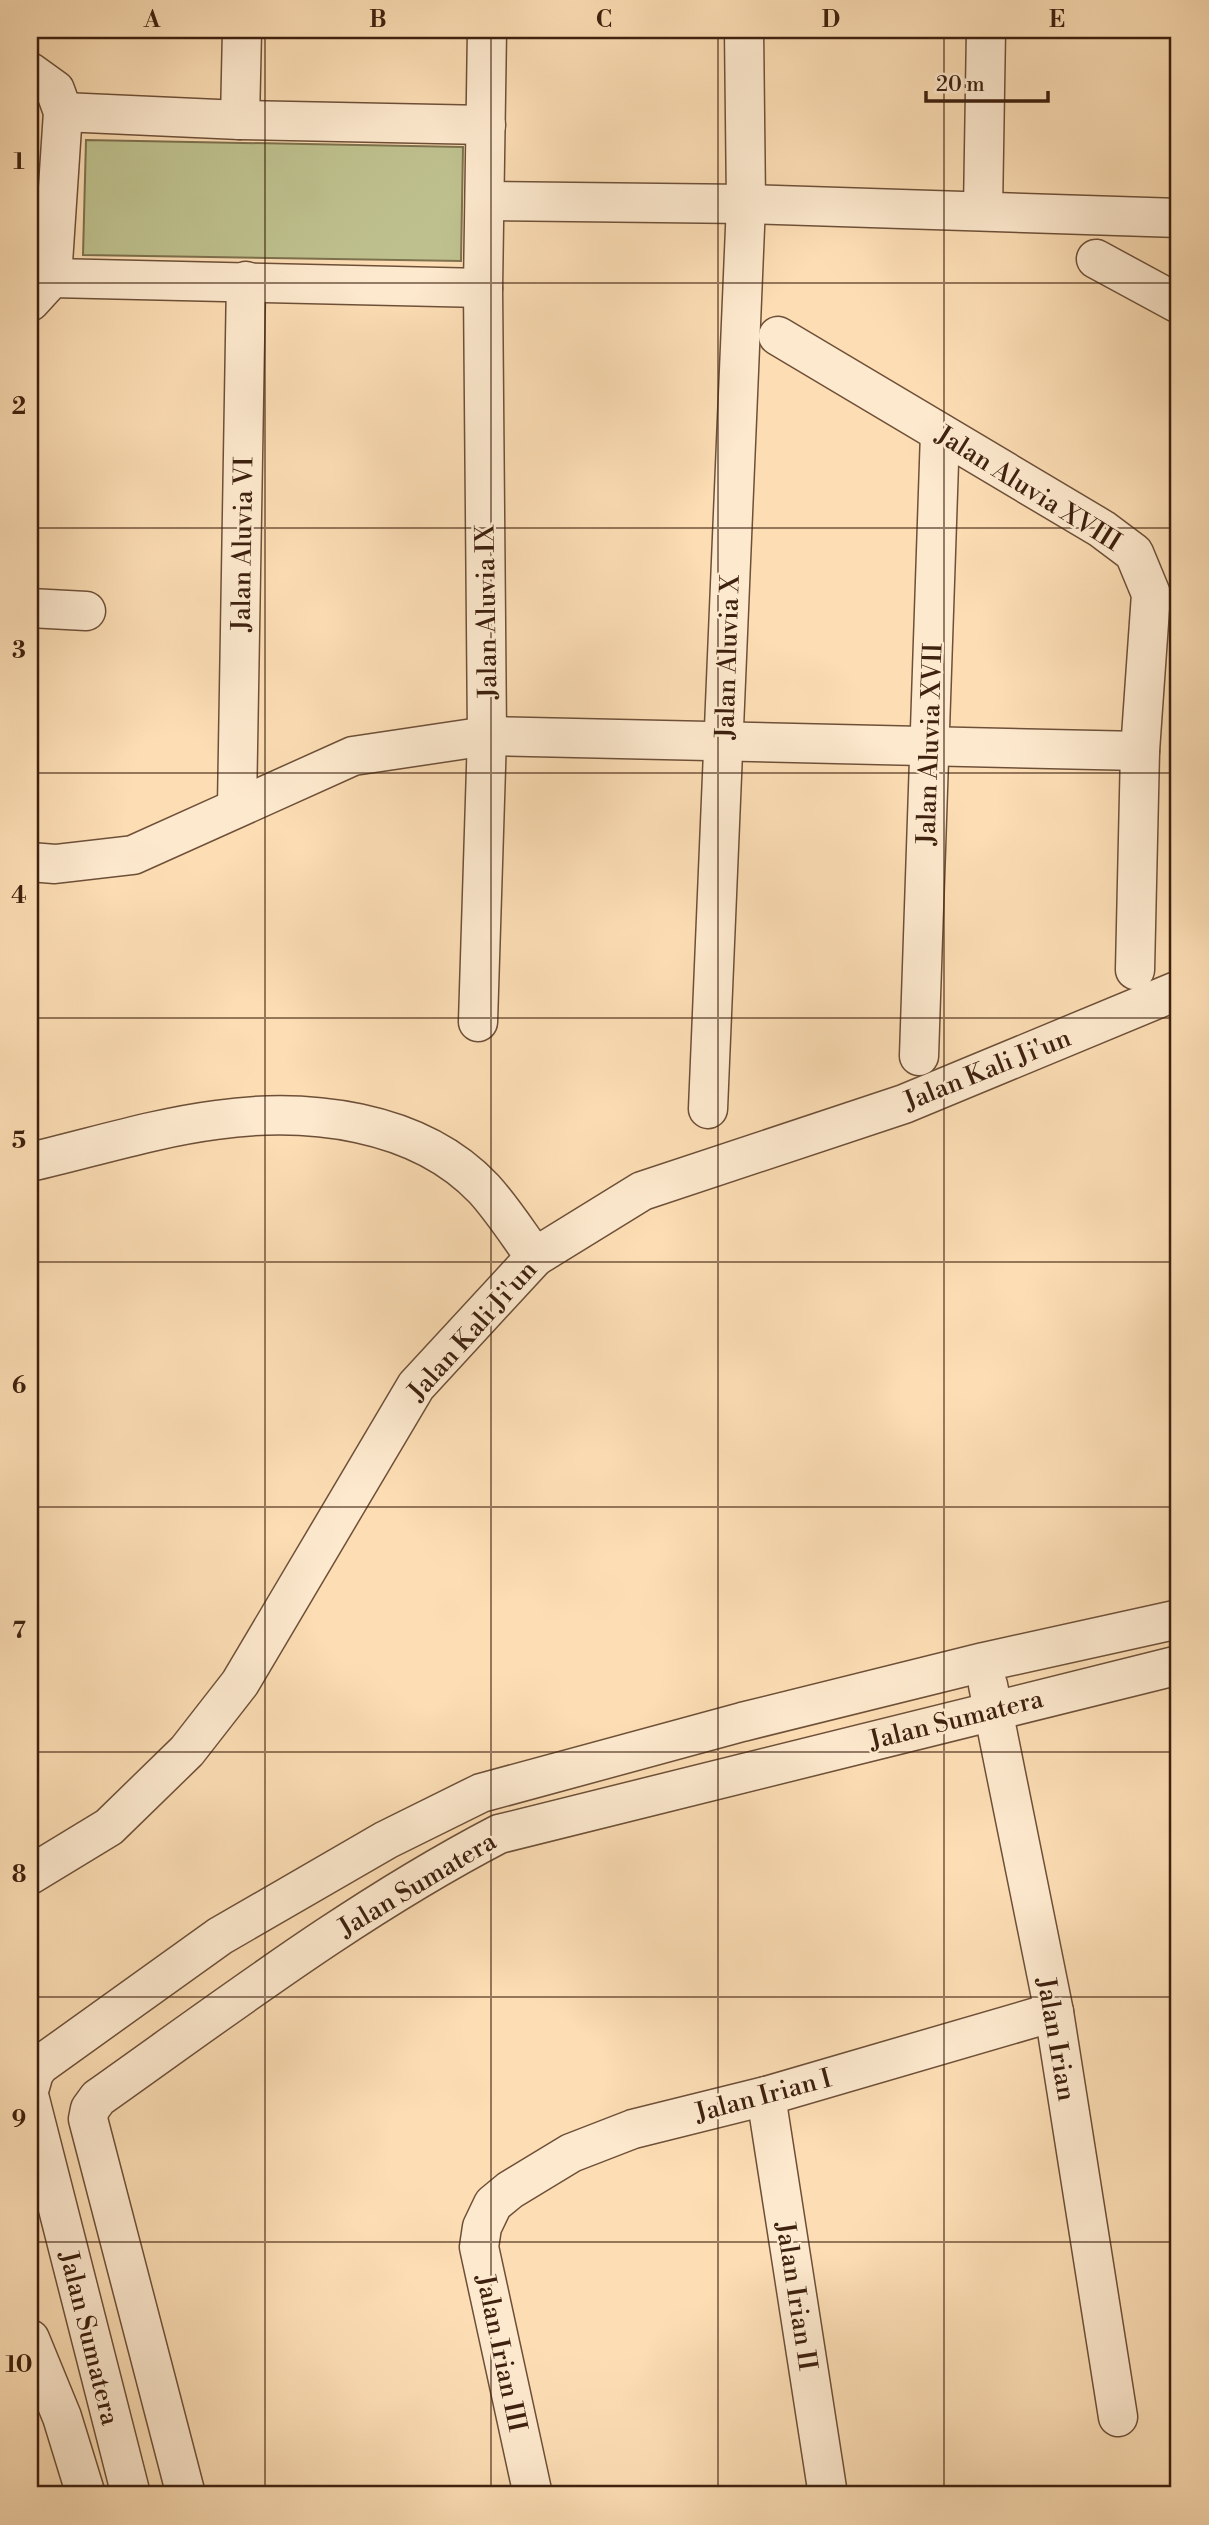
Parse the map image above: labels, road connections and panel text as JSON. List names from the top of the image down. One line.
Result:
{"streets":{"street":["Jalan Aluvia XVIII","Jalan Aluvia VI","Jalan Aluvia IX","Jalan Aluvia X","Jalan Aluvia XVII","Jalan Kali Ji'un","Jalan Sumatera","Jalan Irian","Jalan Irian I","Jalan Irian II","Jalan Irian III"]},"crossings":[["Jalan Aluvia XVIII","Jalan Aluvia XVII"],["Jalan Sumatera","Jalan Irian"],["Jalan Irian","Jalan Irian I"],["Jalan Irian I","Jalan Irian II"],["Jalan Irian I","Jalan Irian III"]],"scale_bar":"20 m","grid":{"columns":["A","B","C","D","E"],"rows":["1","2","3","4","5","6","7","8","9","10"]}}
